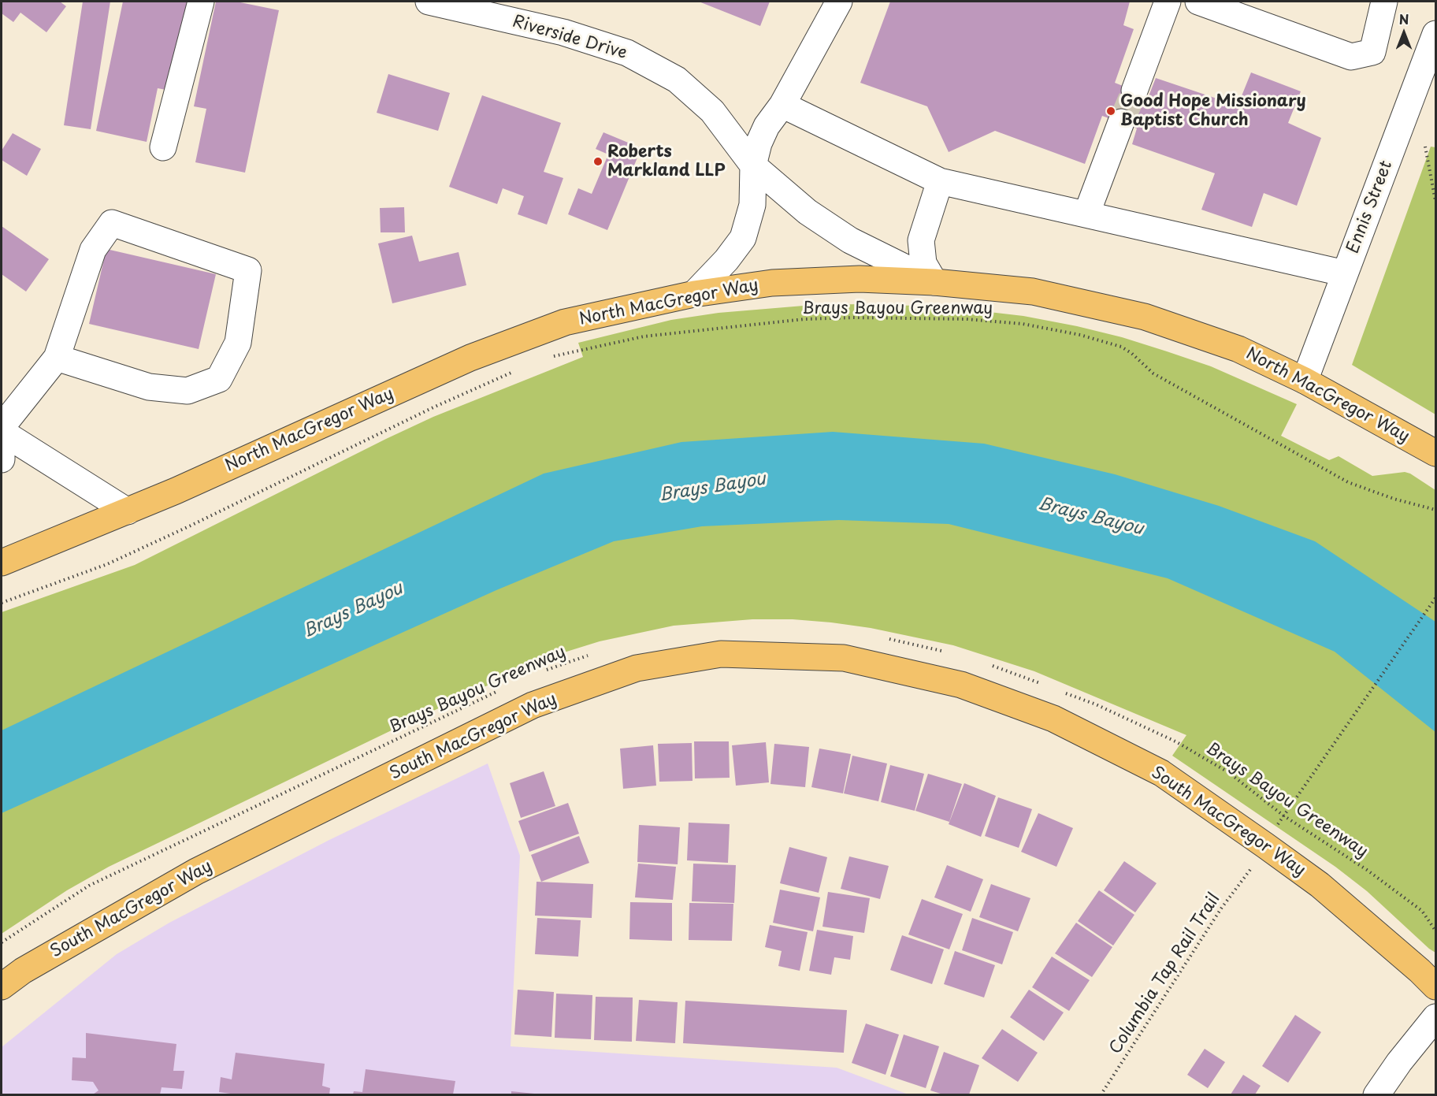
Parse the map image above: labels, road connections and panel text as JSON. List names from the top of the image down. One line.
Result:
{"streets":{"main road":["North MacGregor Way","South MacGregor Way"],"street":["Riverside Drive","Ennis Street"],"path":["Brays Bayou Greenway","Columbia Tap Rail Trail"]},"crossings":[["Riverside Drive","North MacGregor Way"],["Ennis Street","North MacGregor Way"]],"water":["Brays Bayou"],"places":["Good Hope Missionary Baptist Church","Roberts Markland LLP"],"north":"top"}
